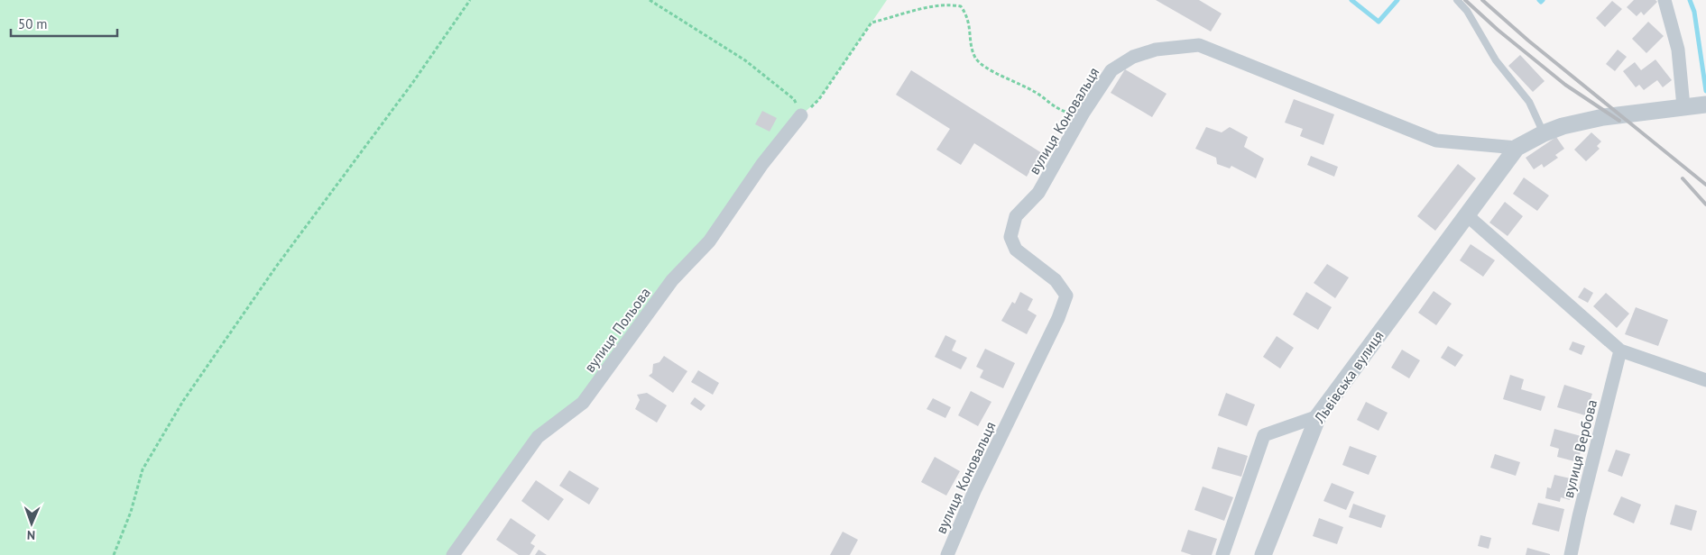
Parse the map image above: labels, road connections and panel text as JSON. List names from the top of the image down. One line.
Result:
{"streets":{"street":["вулиця Коновальця","вулиця Польова","Львівська вулиця","вулиця Вербова"]},"crossings":[["вулиця Коновальця","Львівська вулиця"]],"scale_bar":"50 m","north":"bottom"}
